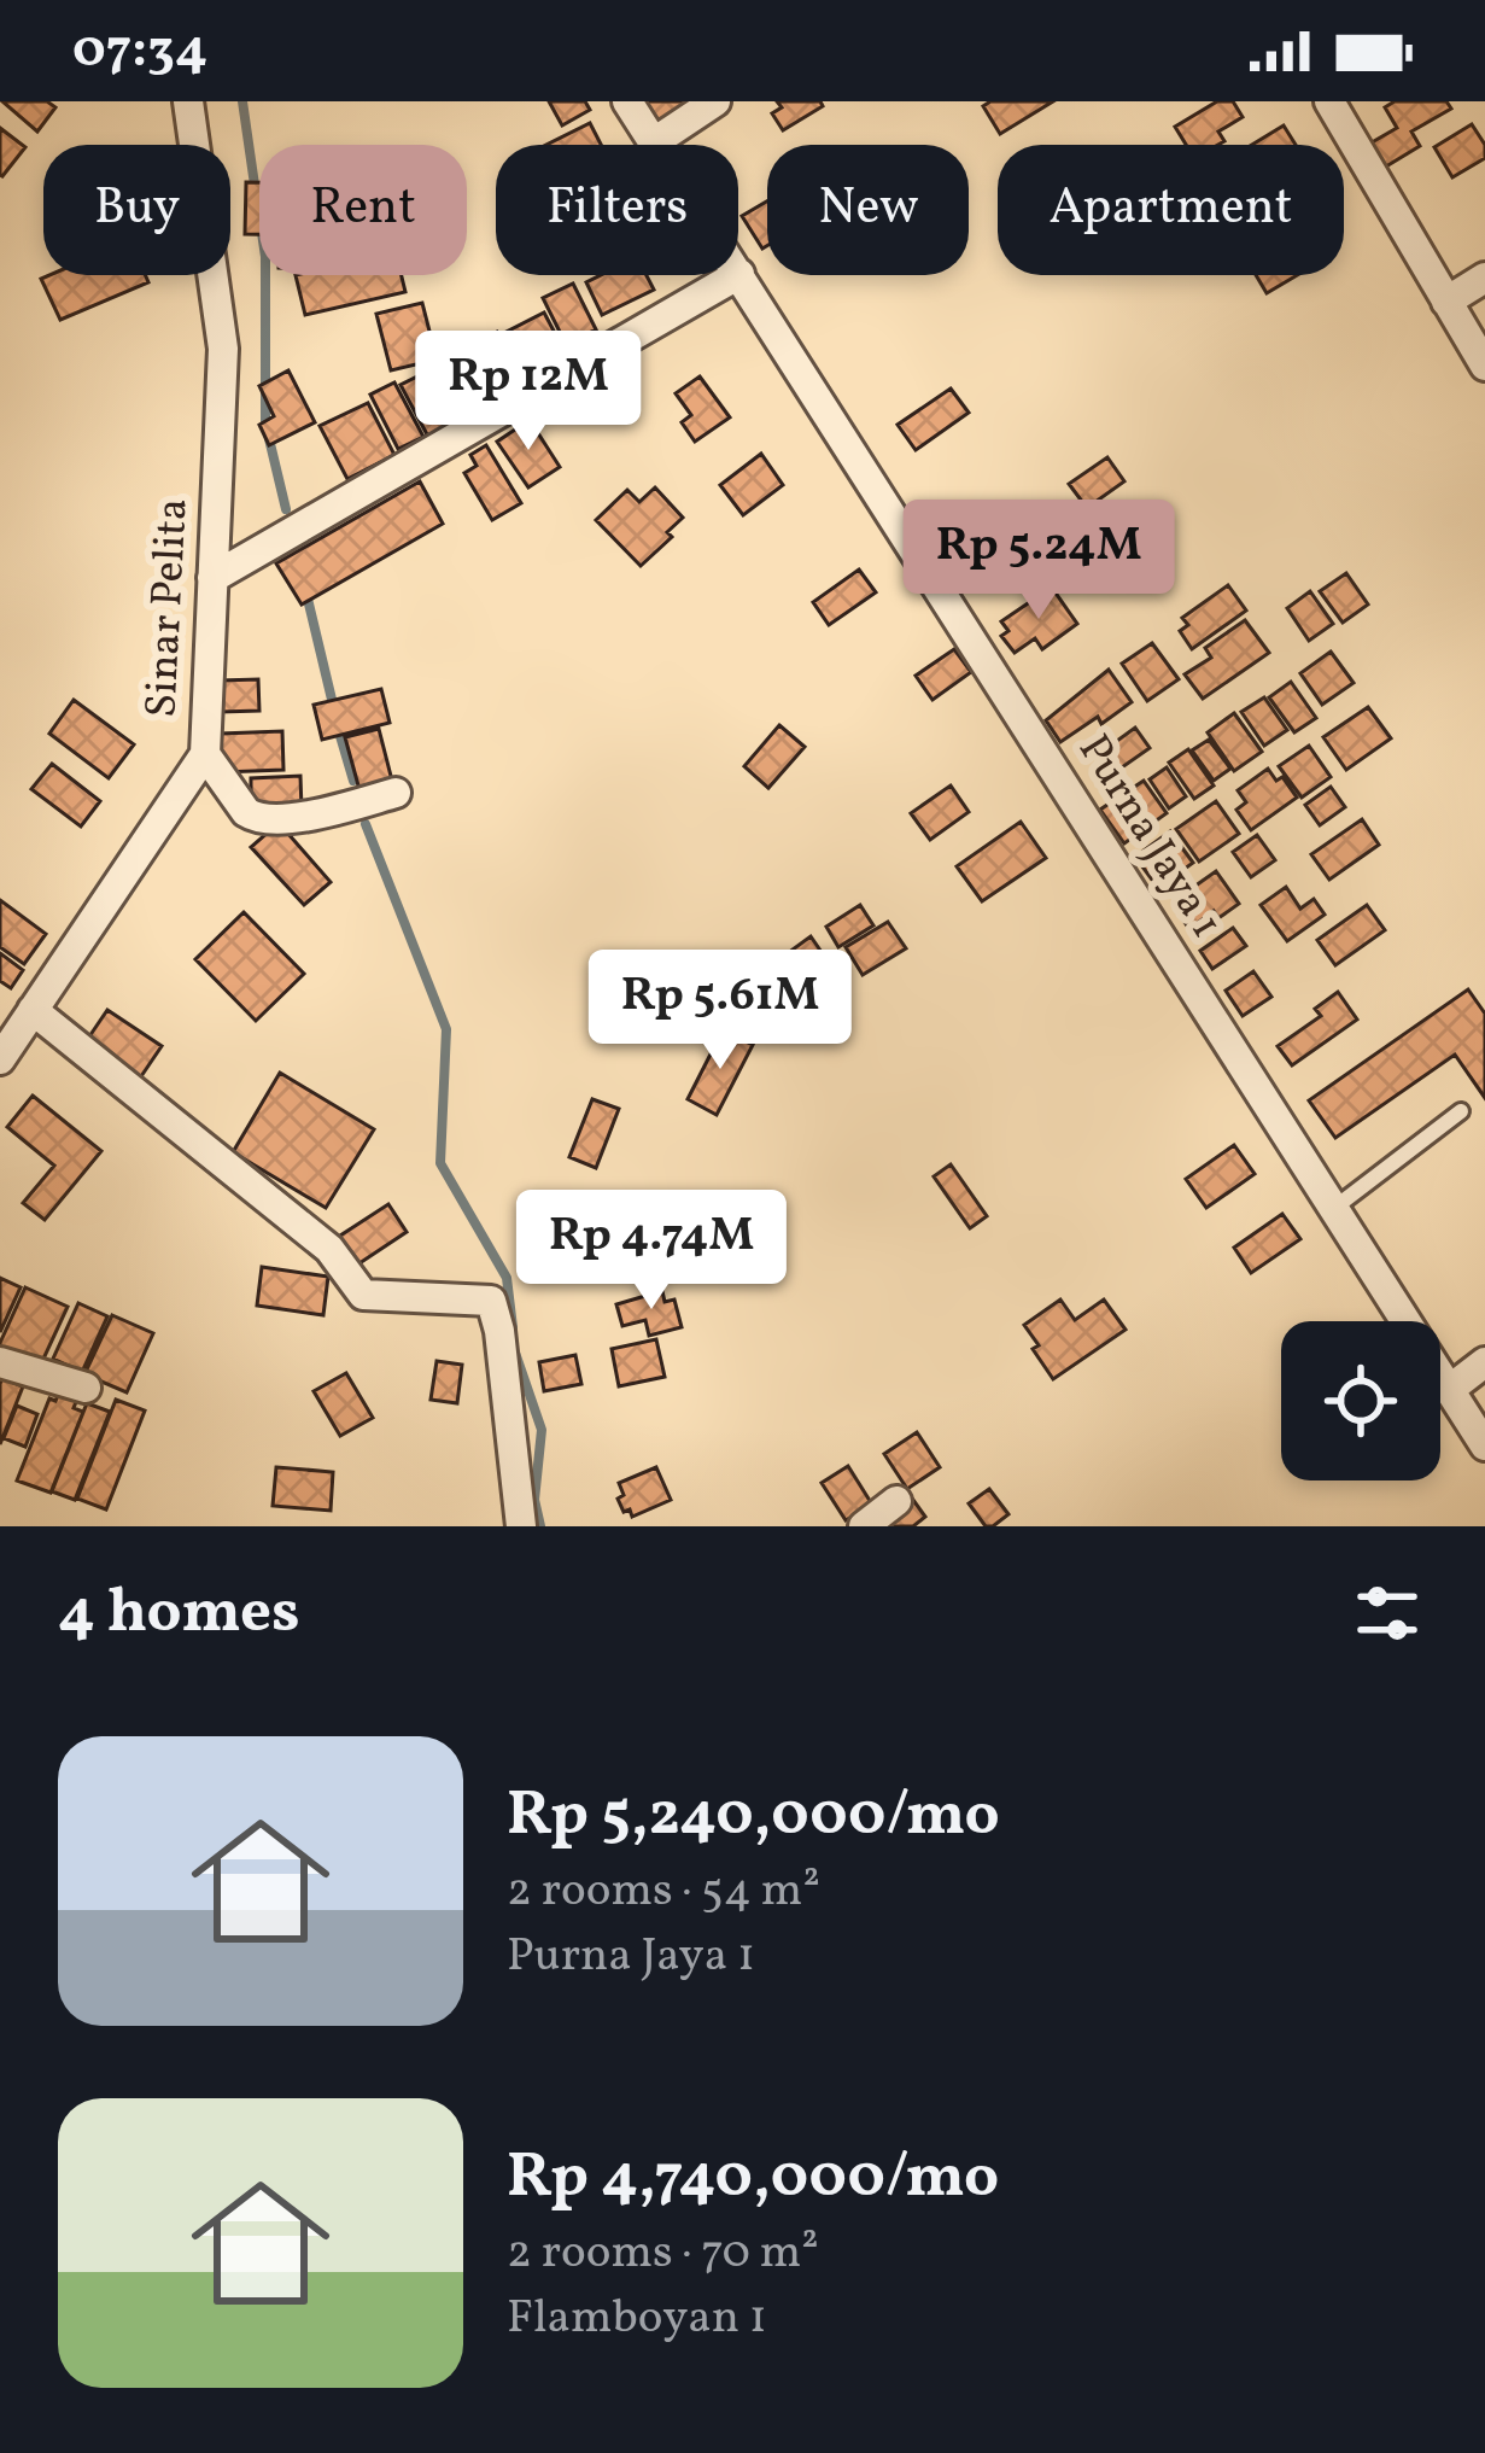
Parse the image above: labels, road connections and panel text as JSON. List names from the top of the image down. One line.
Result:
{"streets":{"street":["Sinar Pelita","Purna Jaya 1"]},"page":{"status":"07:34","chip":["Buy","Rent","Filters","New","Apartment"],"price":["Rp 12M","Rp 5.24M","Rp 5.61M","Rp 4.74M"],"heading":"4 homes","list":[{"name":"Rp 5,240,000/mo","note":"2 rooms · 54 m² · Purna Jaya 1"},{"name":"Rp 4,740,000/mo","note":"2 rooms · 70 m² · Flamboyan 1"}]}}
